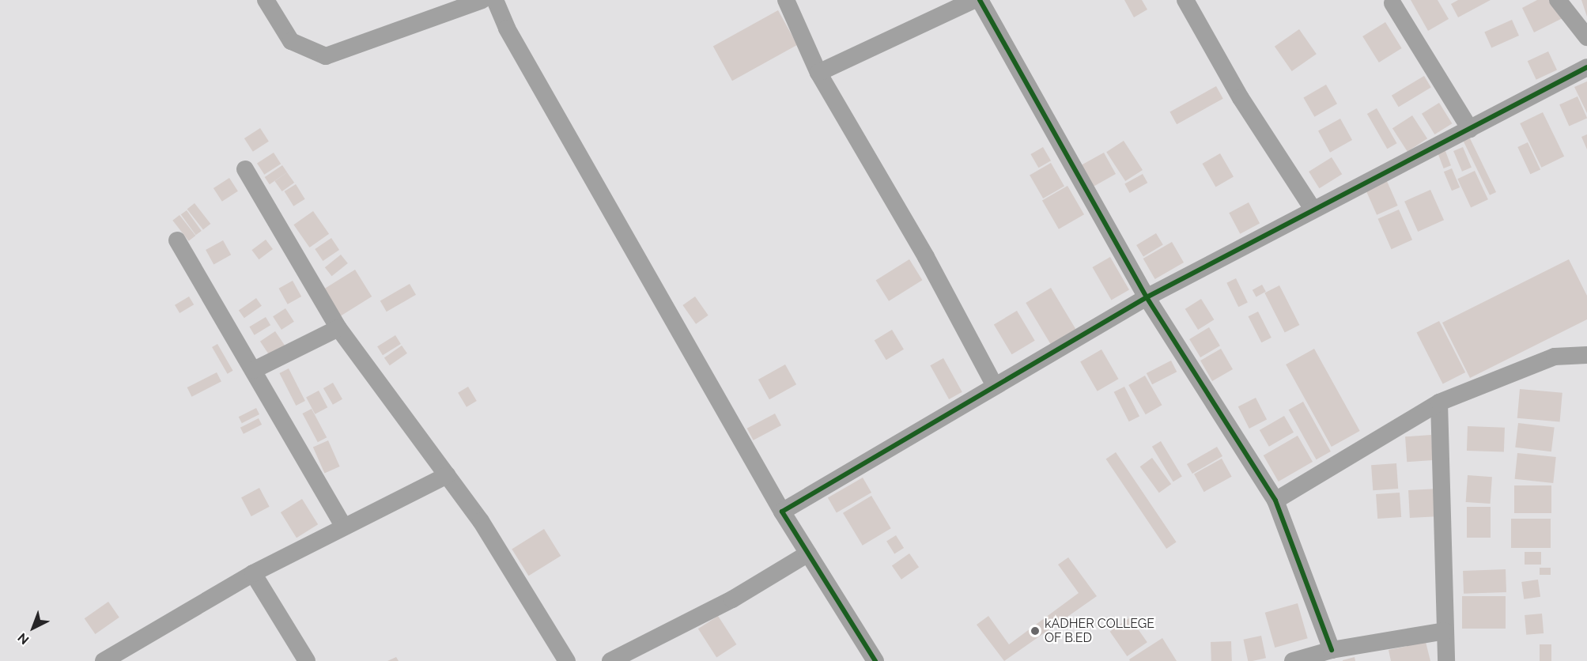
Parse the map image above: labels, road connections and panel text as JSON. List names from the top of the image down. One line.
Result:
{"places":["kADHER COLLEGE OF B.ED"],"north":"bottom left"}
